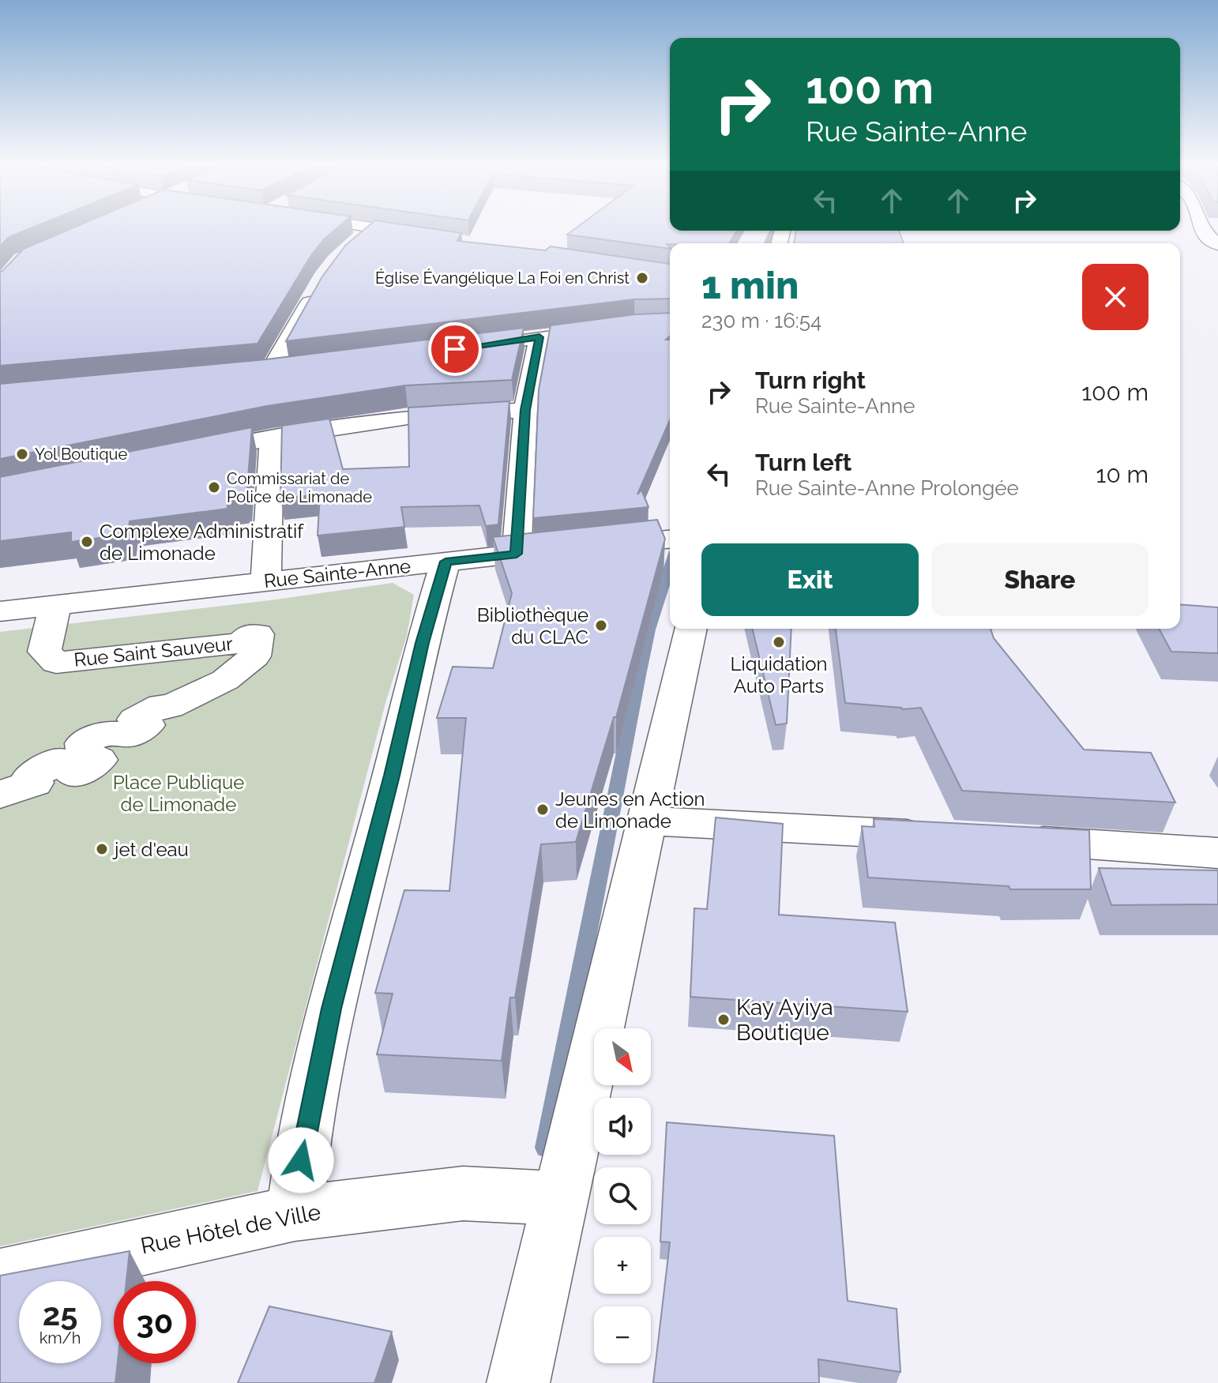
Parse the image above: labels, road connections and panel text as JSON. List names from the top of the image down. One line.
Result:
{"streets":{"street":["Rue Sainte-Anne","Rue Saint Sauveur","Rue Hôtel de Ville"]},"crossings":[["Rue Sainte-Anne","Rue Saint Sauveur"]],"parks":["Place Publique de Limonade"],"places":["Église Évangélique La Foi en Christ","Yol Boutique","Commissariat de Police de Limonade","Complexe Administratif de Limonade","Bibliothèque du CLAC","Liquidation Auto Parts","Jeunes en Action de Limonade","jet d'eau","Kay Ayiya Boutique"],"north":"bottom right","page":{"turn":["100 m","Rue Sainte-Anne"],"heading":["1 min","230 m · 16:54"],"list":[{"name":"Turn right","note":"Rue Sainte-Anne","value":"100 m"},{"name":"Turn left","note":"Rue Sainte-Anne Prolongée","value":"10 m"}],"buttons":["Exit","Share"],"map_buttons":["+","−"],"speed":"25 km/h","limit":"30"}}
